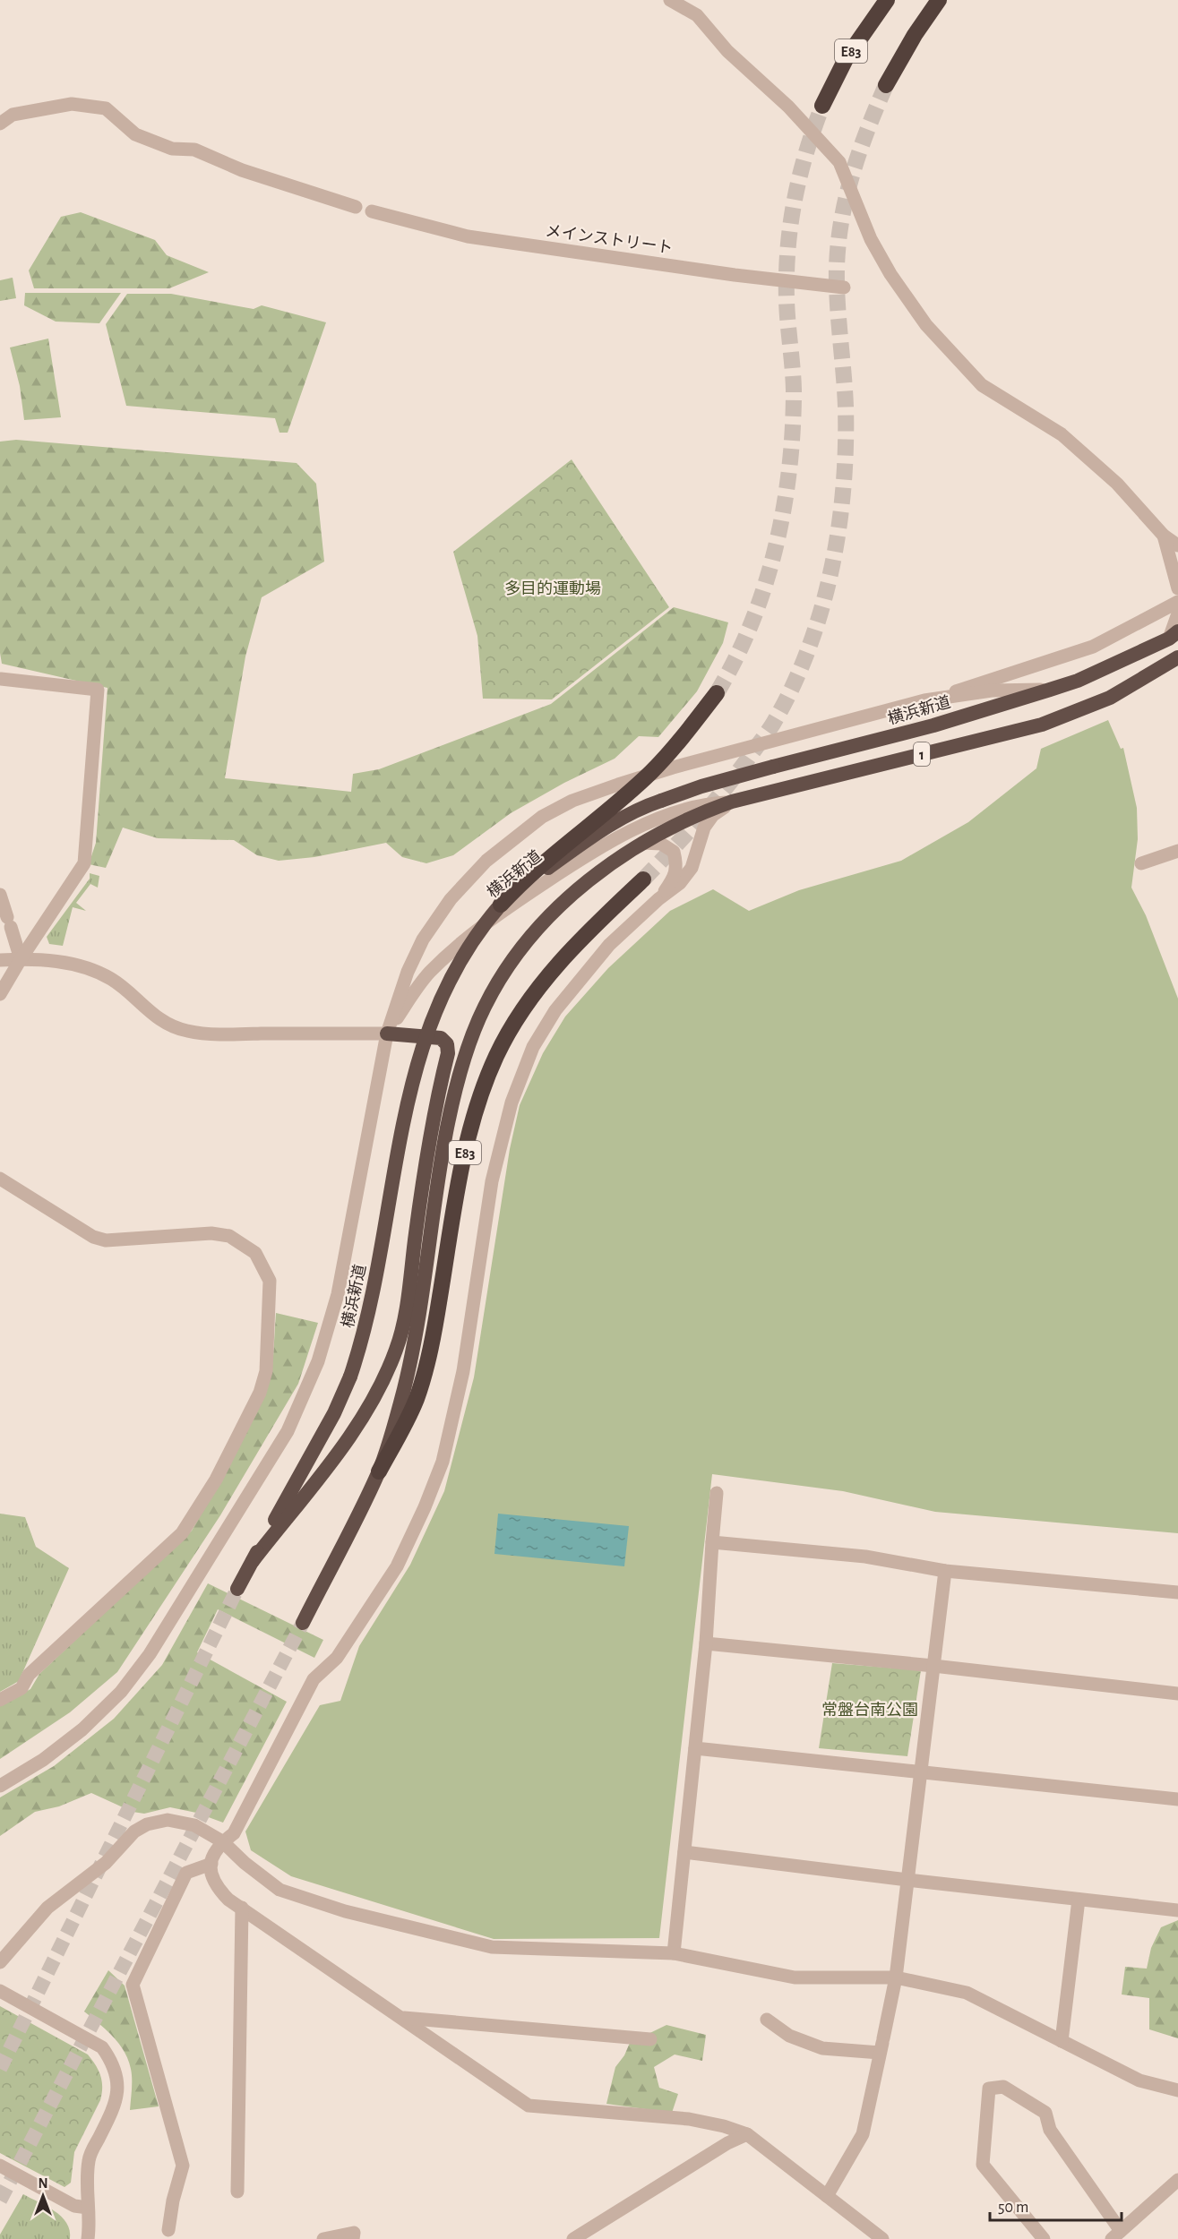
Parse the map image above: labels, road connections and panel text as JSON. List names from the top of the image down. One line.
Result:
{"streets":{"highway":["E83","横浜新道","1"],"street":["メインストリート"]},"crossings":[["E83","1"]],"parks":["多目的運動場","常盤台南公園"],"scale_bar":"50 m","north":"top"}
